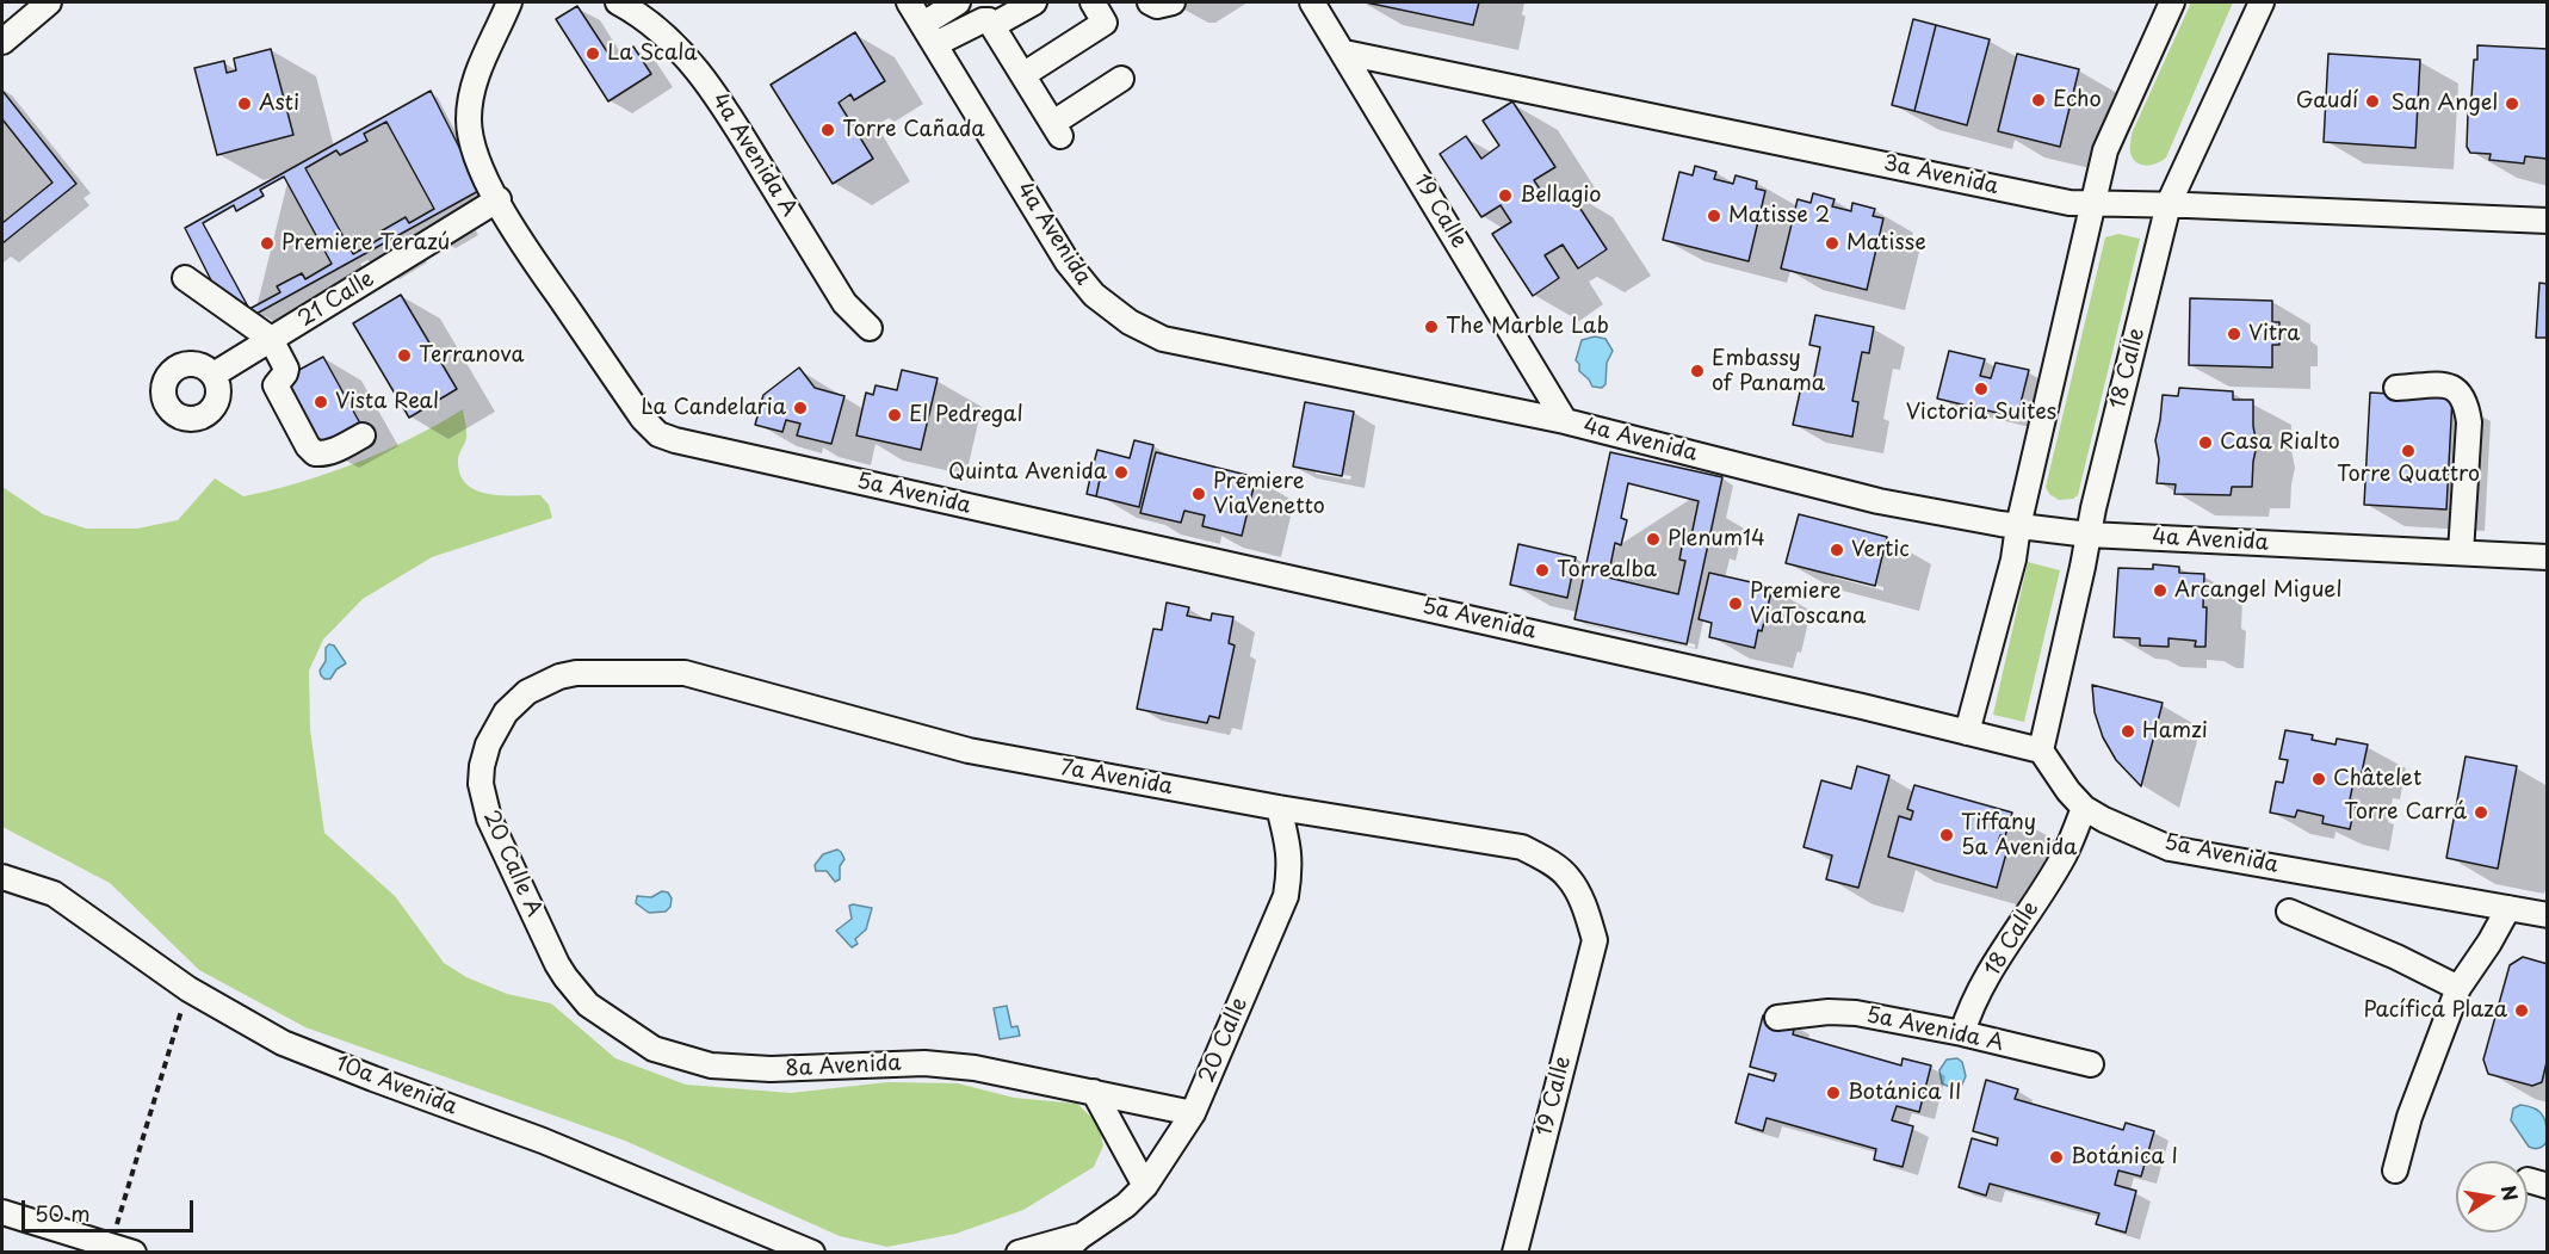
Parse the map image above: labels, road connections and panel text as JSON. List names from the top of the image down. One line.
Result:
{"streets":{"street":["4a Avenida A","3a Avenida","19 Calle","4a Avenida","21 Calle","18 Calle","5a Avenida","7a Avenida","20 Calle A","5a Avenida A","20 Calle","8a Avenida","10a Avenida"]},"crossings":[["3a Avenida","19 Calle"],["3a Avenida","18 Calle"],["19 Calle","4a Avenida"],["19 Calle","7a Avenida"],["4a Avenida","18 Calle"],["21 Calle","5a Avenida"],["18 Calle","5a Avenida"],["18 Calle","5a Avenida A"],["7a Avenida","20 Calle A"],["7a Avenida","20 Calle"],["20 Calle A","8a Avenida"],["20 Calle","8a Avenida"]],"places":["La Scala","Echo","Gaudí","Asti","San Angel","Torre Cañada","Bellagio","Matisse 2","Premiere Terazú","Matisse","The Marble Lab","Vitra","Terranova","Embassy of Panama","Victoria Suites","Vista Real","La Candelaria","El Pedregal","Casa Rialto","Torre Quattro","Quinta Avenida","Premiere ViaVenetto","Plenum14","Vertic","Torrealba","Arcangel Miguel","Premiere ViaToscana","Hamzi","Châtelet","Torre Carrá","Tiffany 5a Avenida","Pacífica Plaza","Botánica II","Botánica I"],"scale_bar":"50 m","north":"right"}
